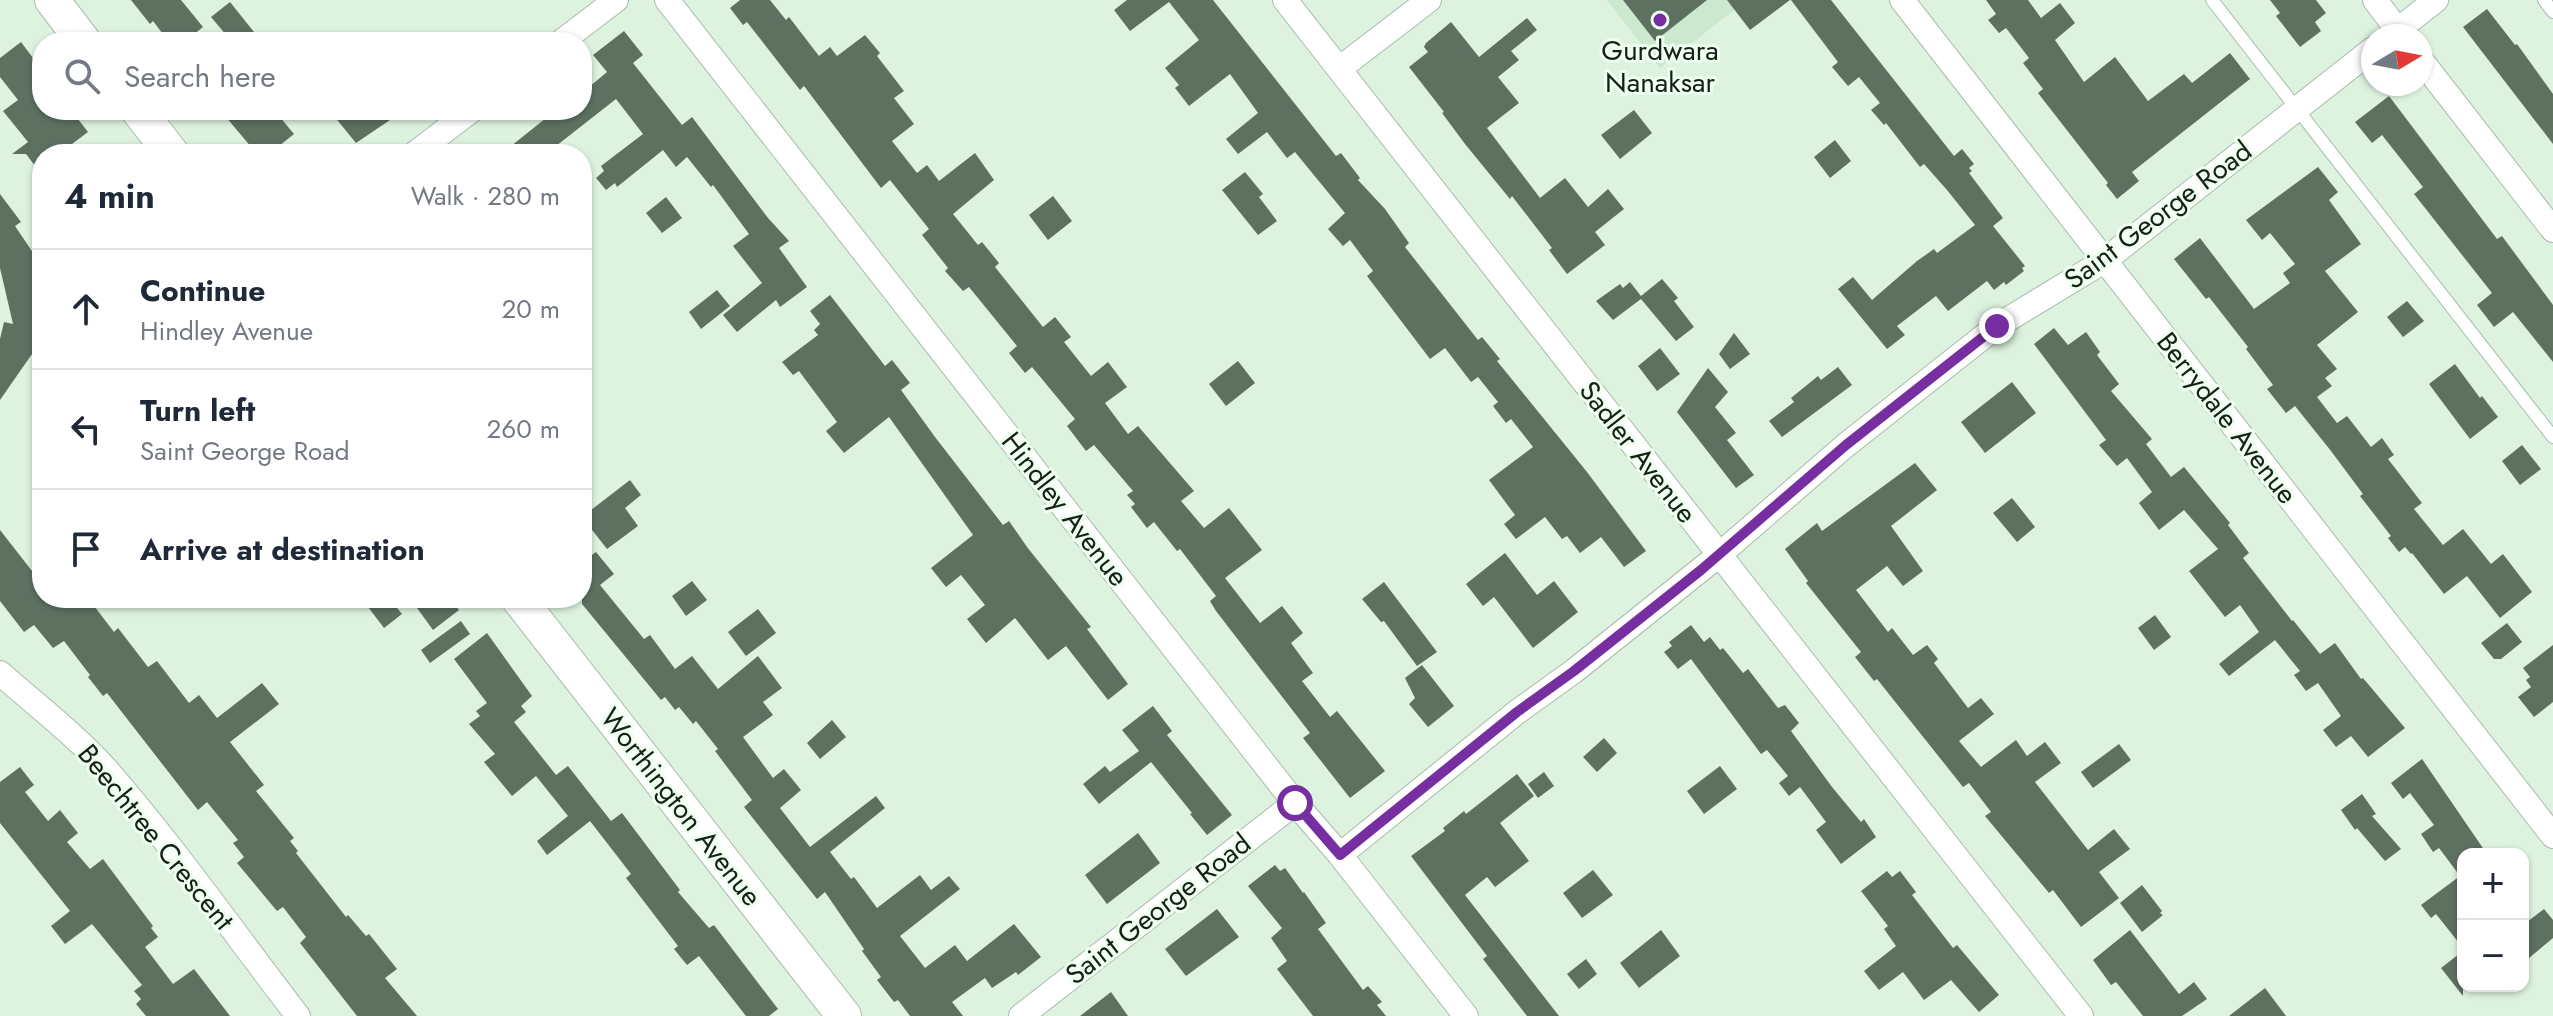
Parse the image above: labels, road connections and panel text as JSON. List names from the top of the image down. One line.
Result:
{"streets":{"street":["Saint George Road","Berrydale Avenue","Sadler Avenue","Hindley Avenue","Worthington Avenue","Beechtree Crescent"]},"crossings":[["Saint George Road","Berrydale Avenue"],["Saint George Road","Sadler Avenue"],["Saint George Road","Hindley Avenue"]],"places":["Gurdwara Nanaksar"],"north":"right","page":{"search":"Search here","heading":["4 min","Walk · 280 m"],"list":[["Continue","Hindley Avenue","20 m"],["Turn left","Saint George Road","260 m"],"Arrive at destination"],"map_buttons":["+","−"]}}
